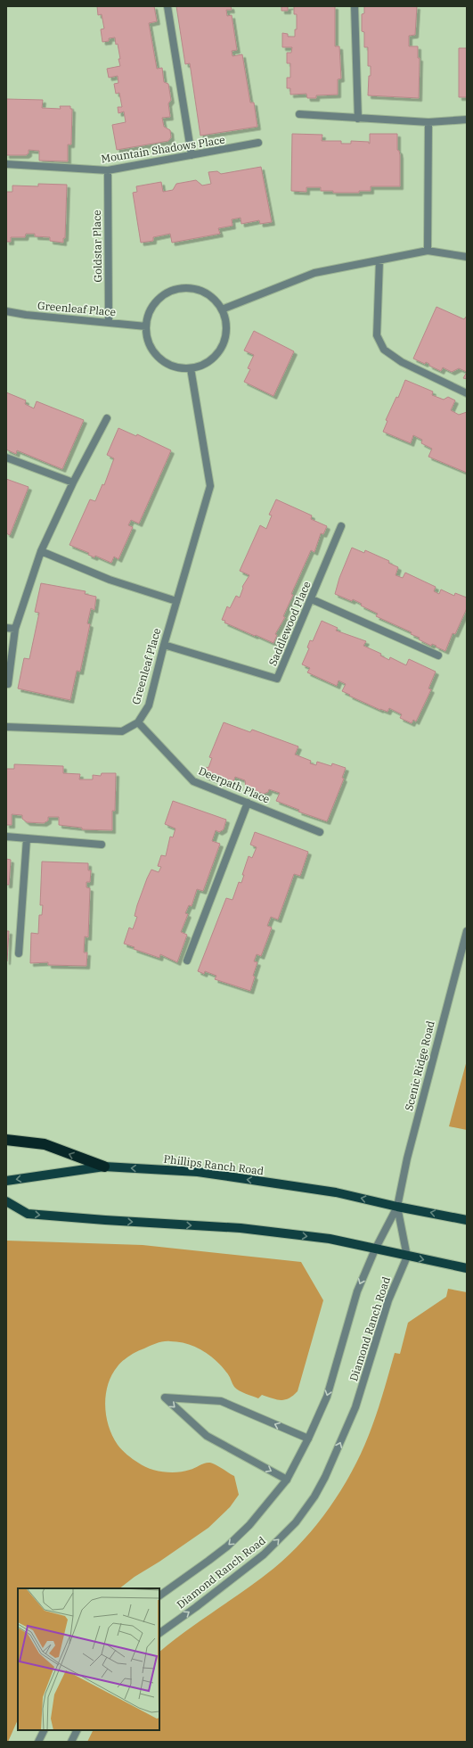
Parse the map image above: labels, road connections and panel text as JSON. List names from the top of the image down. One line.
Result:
{"streets":{"main road":["Phillips Ranch Road"],"street":["Mountain Shadows Place","Goldstar Place","Greenleaf Place","Saddlewood Place","Deerpath Place","Scenic Ridge Road","Diamond Ranch Road"]},"crossings":[["Mountain Shadows Place","Goldstar Place"],["Goldstar Place","Greenleaf Place"],["Greenleaf Place","Saddlewood Place"],["Greenleaf Place","Deerpath Place"],["Scenic Ridge Road","Phillips Ranch Road"],["Scenic Ridge Road","Diamond Ranch Road"],["Phillips Ranch Road","Diamond Ranch Road"]]}
